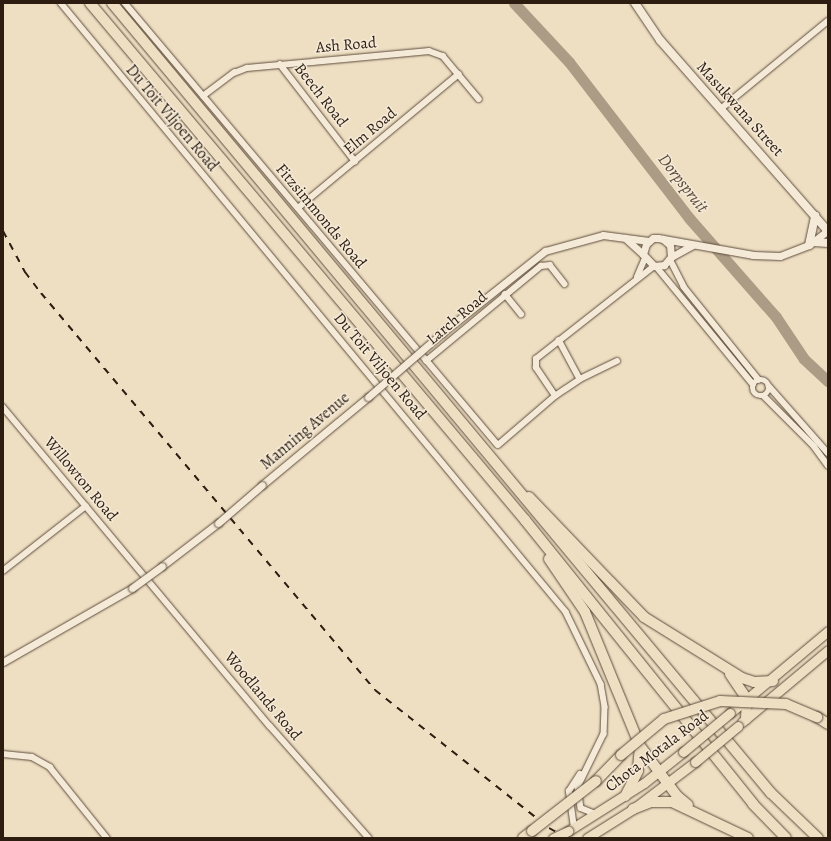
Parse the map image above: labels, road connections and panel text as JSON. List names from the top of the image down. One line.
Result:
{"streets":{"main road":["Masukwana Street","Chota Motala Road"],"street":["Ash Road","Beech Road","Du Toit Viljoen Road","Elm Road","Fitzsimmonds Road","Larch Road","Manning Avenue","Willowton Road","Woodlands Road"]},"crossings":[["Ash Road","Beech Road"],["Ash Road","Elm Road"],["Ash Road","Fitzsimmonds Road"],["Beech Road","Elm Road"],["Du Toit Viljoen Road","Chota Motala Road"],["Elm Road","Fitzsimmonds Road"],["Fitzsimmonds Road","Larch Road"],["Willowton Road","Woodlands Road"]],"water":["Dorpspruit"]}
